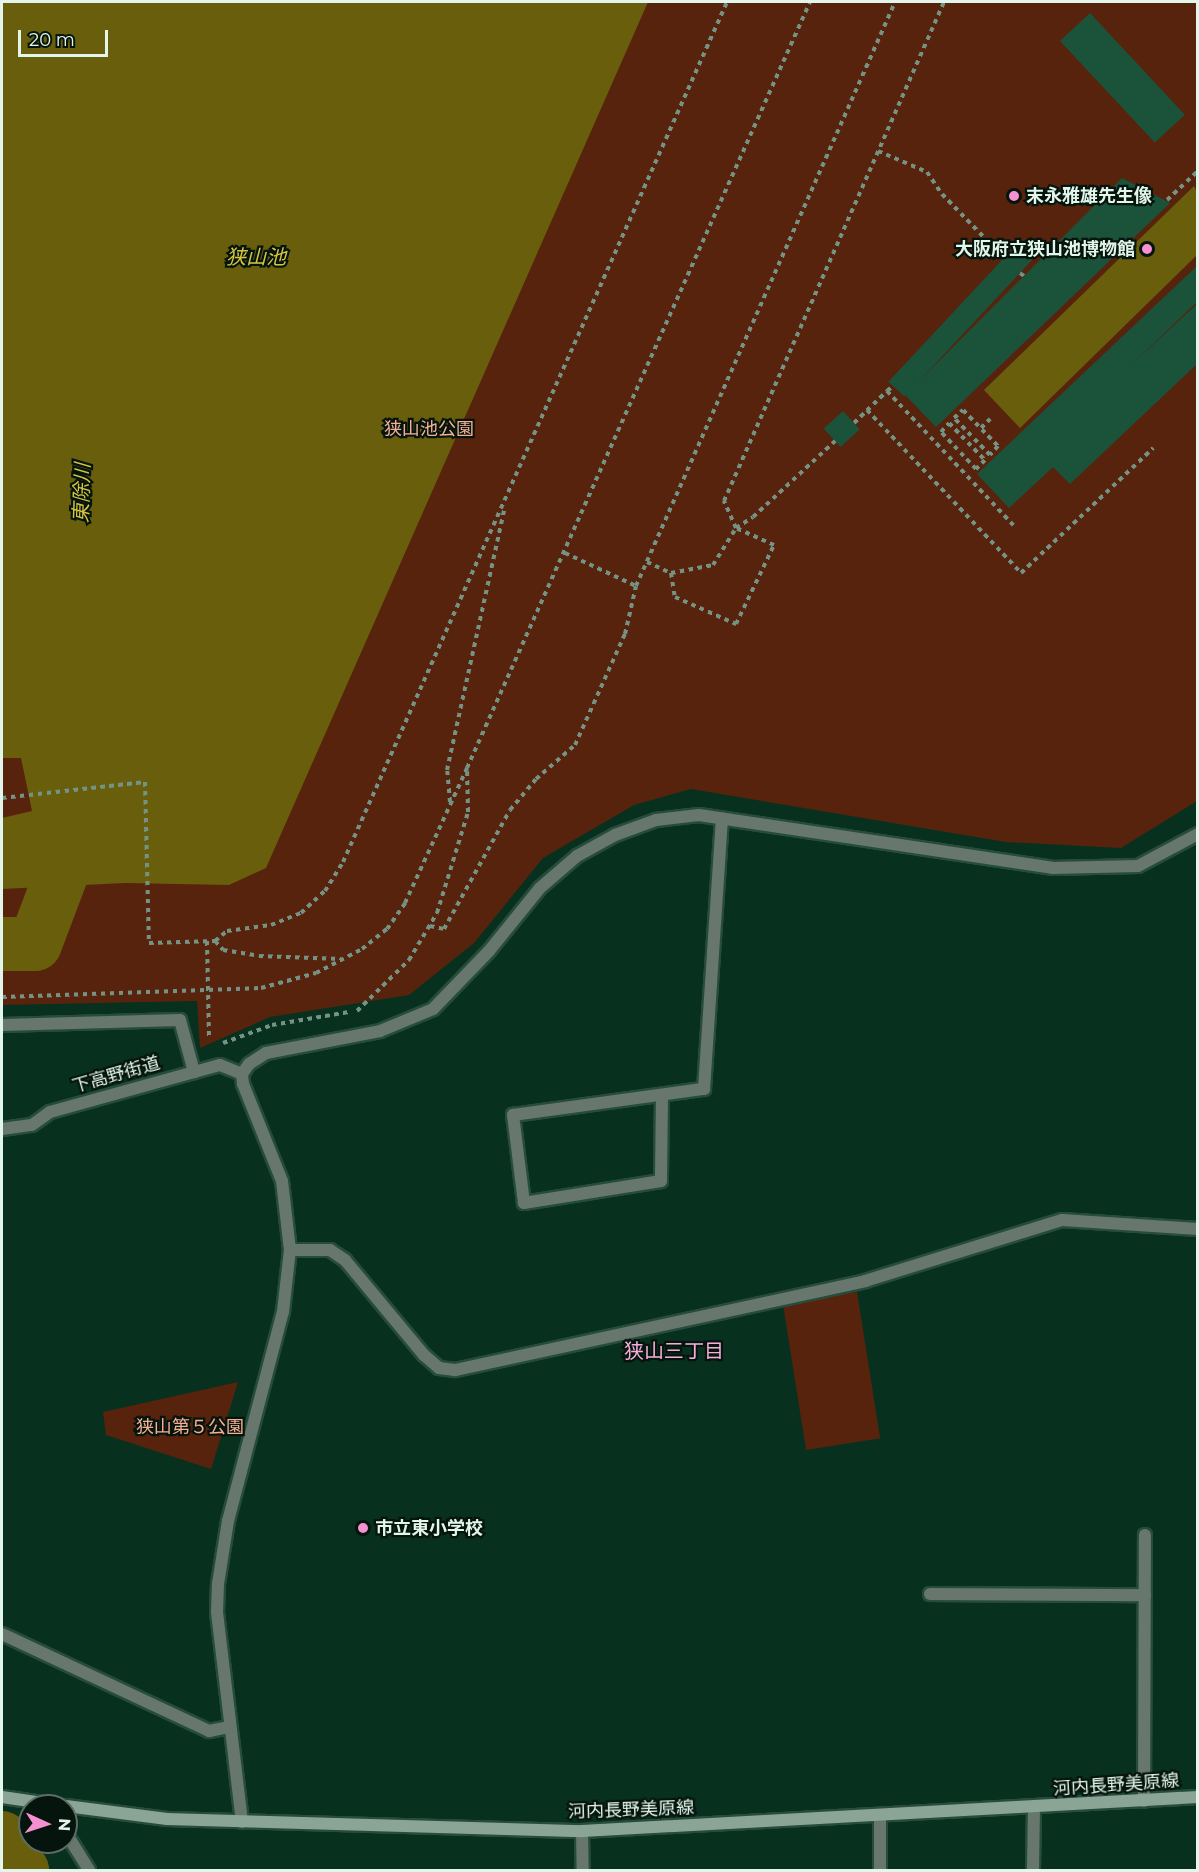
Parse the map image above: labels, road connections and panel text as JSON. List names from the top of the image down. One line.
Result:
{"streets":{"main road":["河内長野美原線"],"street":["下高野街道"]},"districts":["狭山三丁目"],"water":["狭山池","東除川"],"parks":["狭山池公園","狭山第５公園"],"places":["末永雅雄先生像","大阪府立狭山池博物館","市立東小学校"],"scale_bar":"20 m","north":"right"}
